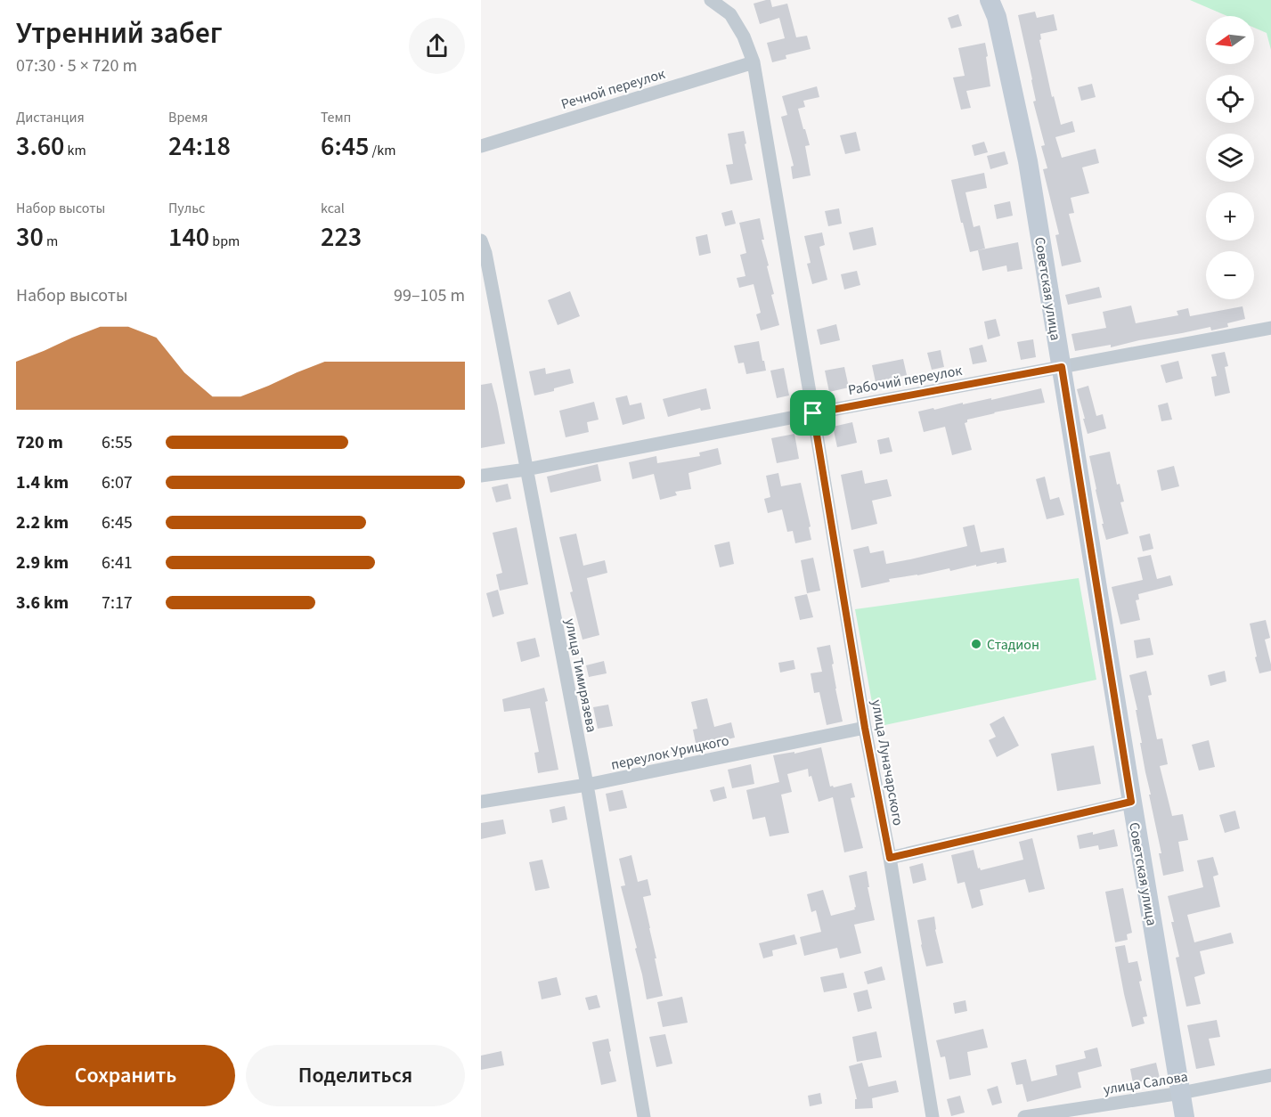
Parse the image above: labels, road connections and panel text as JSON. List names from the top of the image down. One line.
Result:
{"streets":{"main road":["Советская улица"],"street":["Речной переулок","Рабочий переулок","улица Тимирязева","переулок Урицкого","улица Луначарского","улица Салова"]},"crossings":[["Речной переулок","улица Луначарского"],["Советская улица","Рабочий переулок"],["Советская улица","улица Салова"],["Рабочий переулок","улица Тимирязева"],["Рабочий переулок","улица Луначарского"],["улица Тимирязева","переулок Урицкого"],["переулок Урицкого","улица Луначарского"]],"places":["Стадион"],"north":"left","page":{"heading":["Утренний забег","07:30 · 5 × 720 m"],"map_buttons":["+","−"],"stats":[["Дистанция","3.60 km"],["Время","24:18"],["Темп","6:45 /km"],["Набор высоты","30 m"],["Пульс","140 bpm"],["kcal","223"]],"chart":["Набор высоты","99–105 m"],"list":[{"name":"720 m","note":"6:55"},{"name":"1.4 km","note":"6:07"},{"name":"2.2 km","note":"6:45"},{"name":"2.9 km","note":"6:41"},{"name":"3.6 km","note":"7:17"}],"buttons":["Сохранить","Поделиться"]}}
